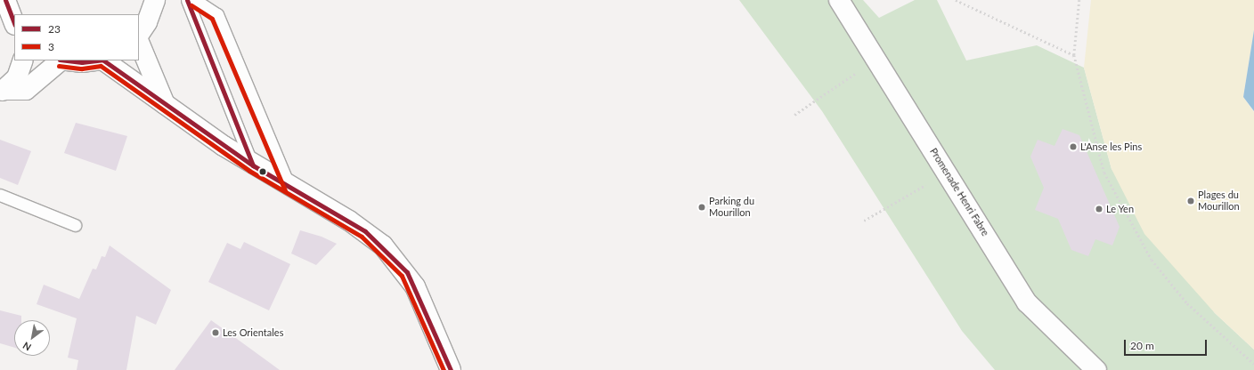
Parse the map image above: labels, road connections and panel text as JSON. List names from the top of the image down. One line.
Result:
{"streets":{"main road":["Promenade Henri Fabre"]},"places":["L'Anse les Pins","Plages du Mourillon","Parking du Mourillon","Le Yen","Les Orientales"],"lines":["transit line 23","transit line 3"],"legend":["23","3"],"scale_bar":"20 m","north":"bottom left"}
